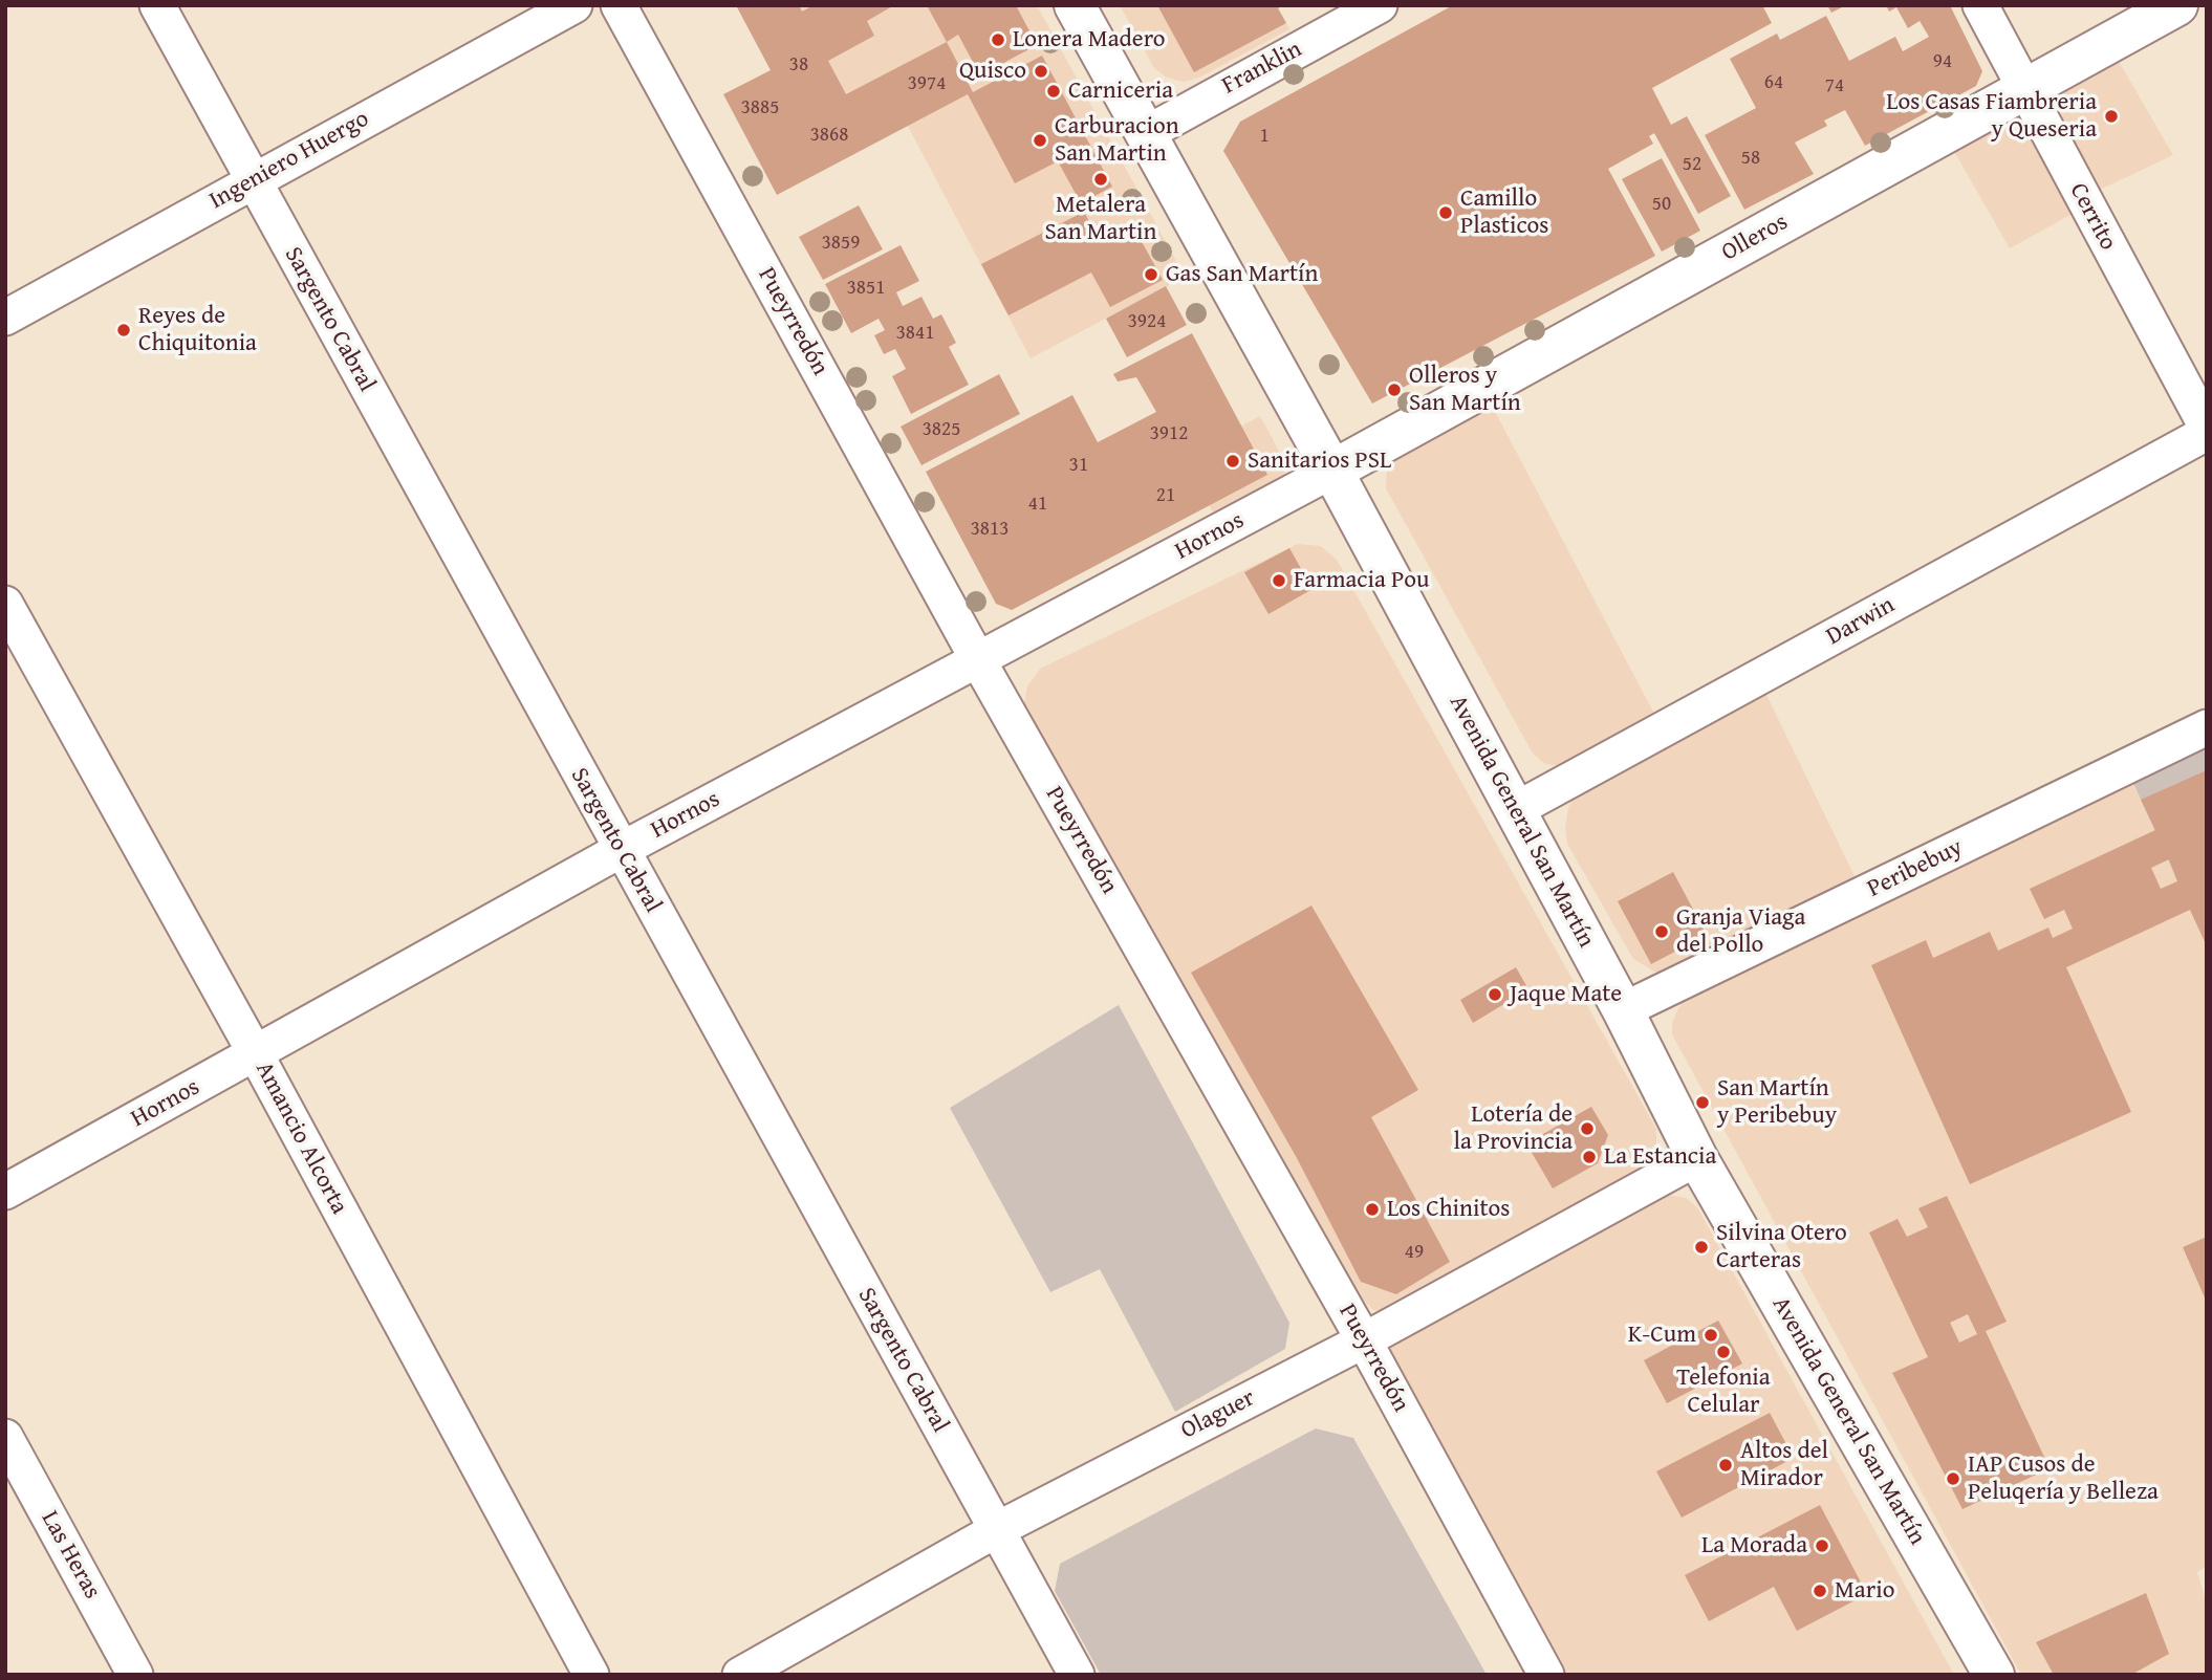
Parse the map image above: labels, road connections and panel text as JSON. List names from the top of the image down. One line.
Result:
{"streets":{"main road":["Olleros","Avenida General San Martín"],"street":["Franklin","Ingeniero Huergo","Cerrito","Sargento Cabral","Pueyrredón","Hornos","Darwin","Peribebuy","Amancio Alcorta","Olaguer","Las Heras"]},"crossings":[["Franklin","Avenida General San Martín"],["Ingeniero Huergo","Sargento Cabral"],["Cerrito","Olleros"],["Olleros","Hornos"],["Olleros","Avenida General San Martín"],["Sargento Cabral","Hornos"],["Sargento Cabral","Olaguer"],["Pueyrredón","Hornos"],["Pueyrredón","Olaguer"],["Hornos","Avenida General San Martín"],["Hornos","Amancio Alcorta"],["Darwin","Avenida General San Martín"],["Avenida General San Martín","Peribebuy"],["Avenida General San Martín","Olaguer"]],"places":["Lonera Madero","Quisco","Carniceria","Los Casas Fiambreria y Queseria","Carburacion San Martin","Metalera San Martin","Camillo Plasticos","Gas San Martín","Reyes de Chiquitonia","Olleros y San Martín","Sanitarios PSL","Farmacia Pou","Granja Viaga del Pollo","Jaque Mate","San Martín y Peribebuy","Lotería de la Provincia","La Estancia","Los Chinitos","Silvina Otero Carteras","K-Cum","Telefonia Celular","Altos del Mirador","IAP Cusos de Peluqería y Belleza","La Morada","Mario"],"house_numbers":["94","38","64","3974","74","3885","3868","1","58","52","50","3859","3851","3924","3841","3825","3912","31","21","41","3813","49"]}
